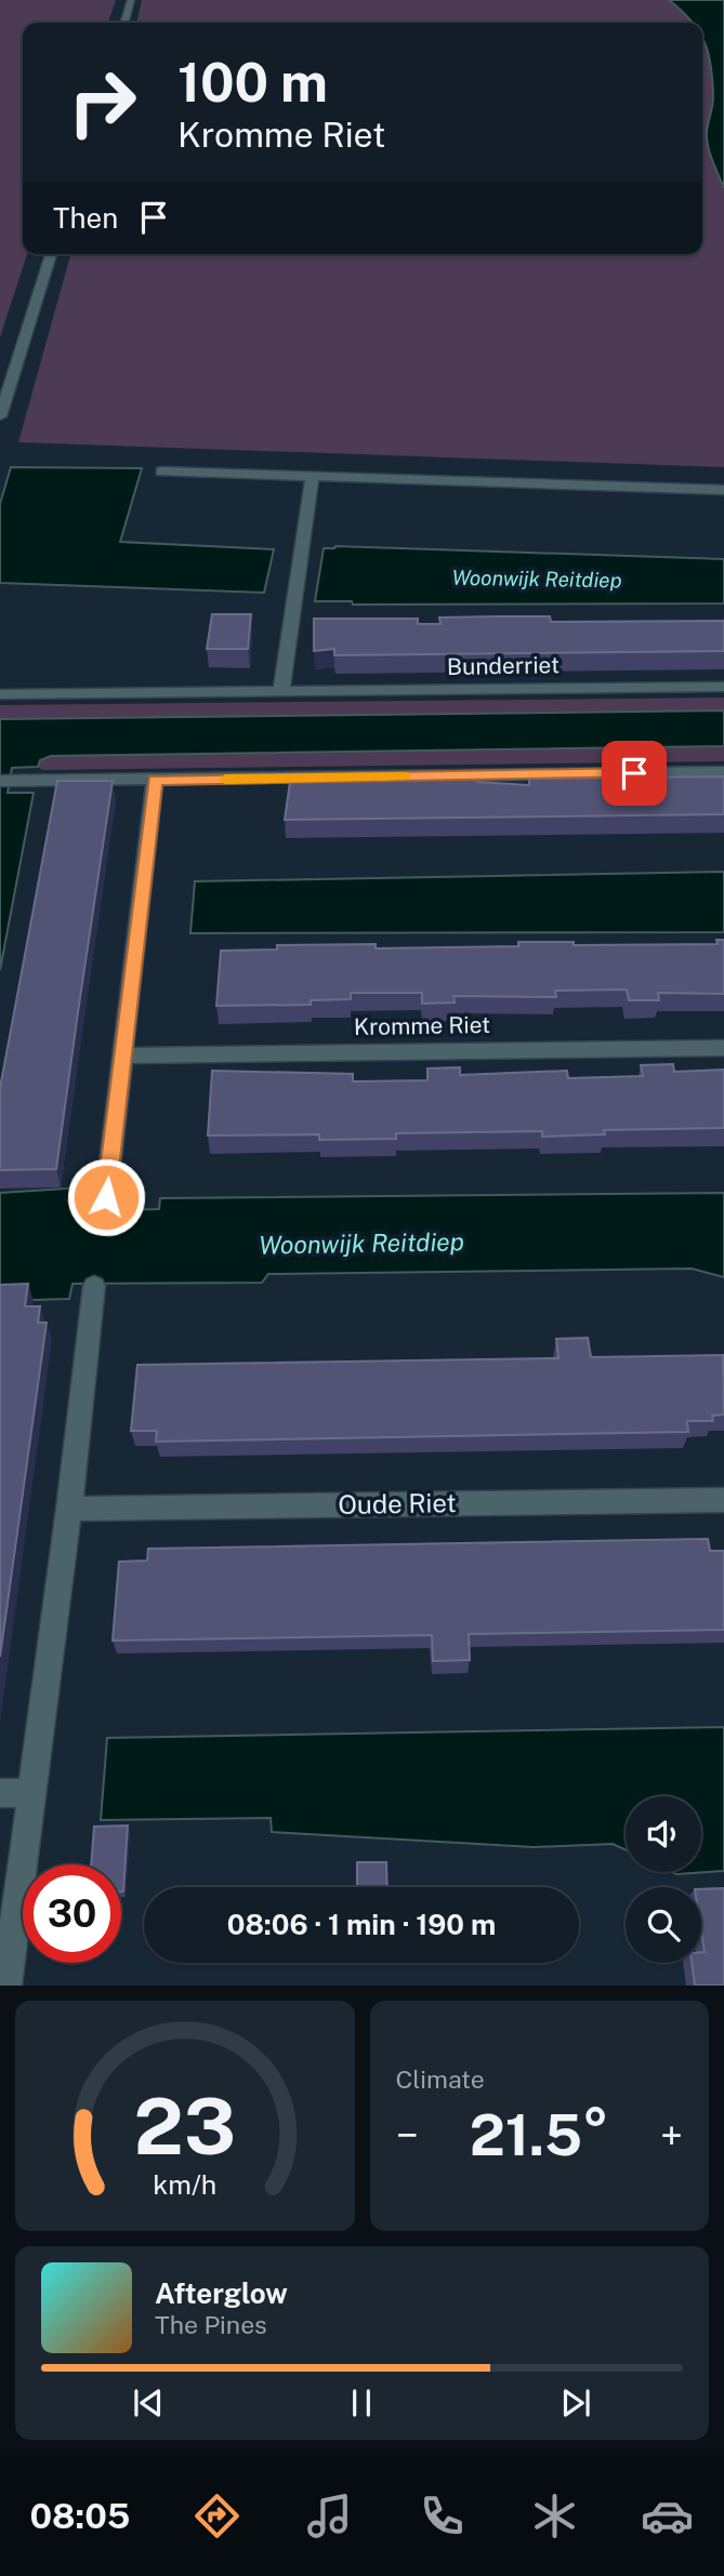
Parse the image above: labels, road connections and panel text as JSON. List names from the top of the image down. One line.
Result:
{"streets":{"street":["Bunderriet","Kromme Riet","Oude Riet"]},"water":["Woonwijk Reitdiep"],"page":{"turn":["100 m","Kromme Riet"],"then":"Then","limit":"30","trip":"08:06 · 1 min · 190 m","tile":"Climate","heat":["−","21.5°","+"],"song":["Afterglow","The Pines"],"tabs":"08:05","gauge":["23","km/h"]}}
